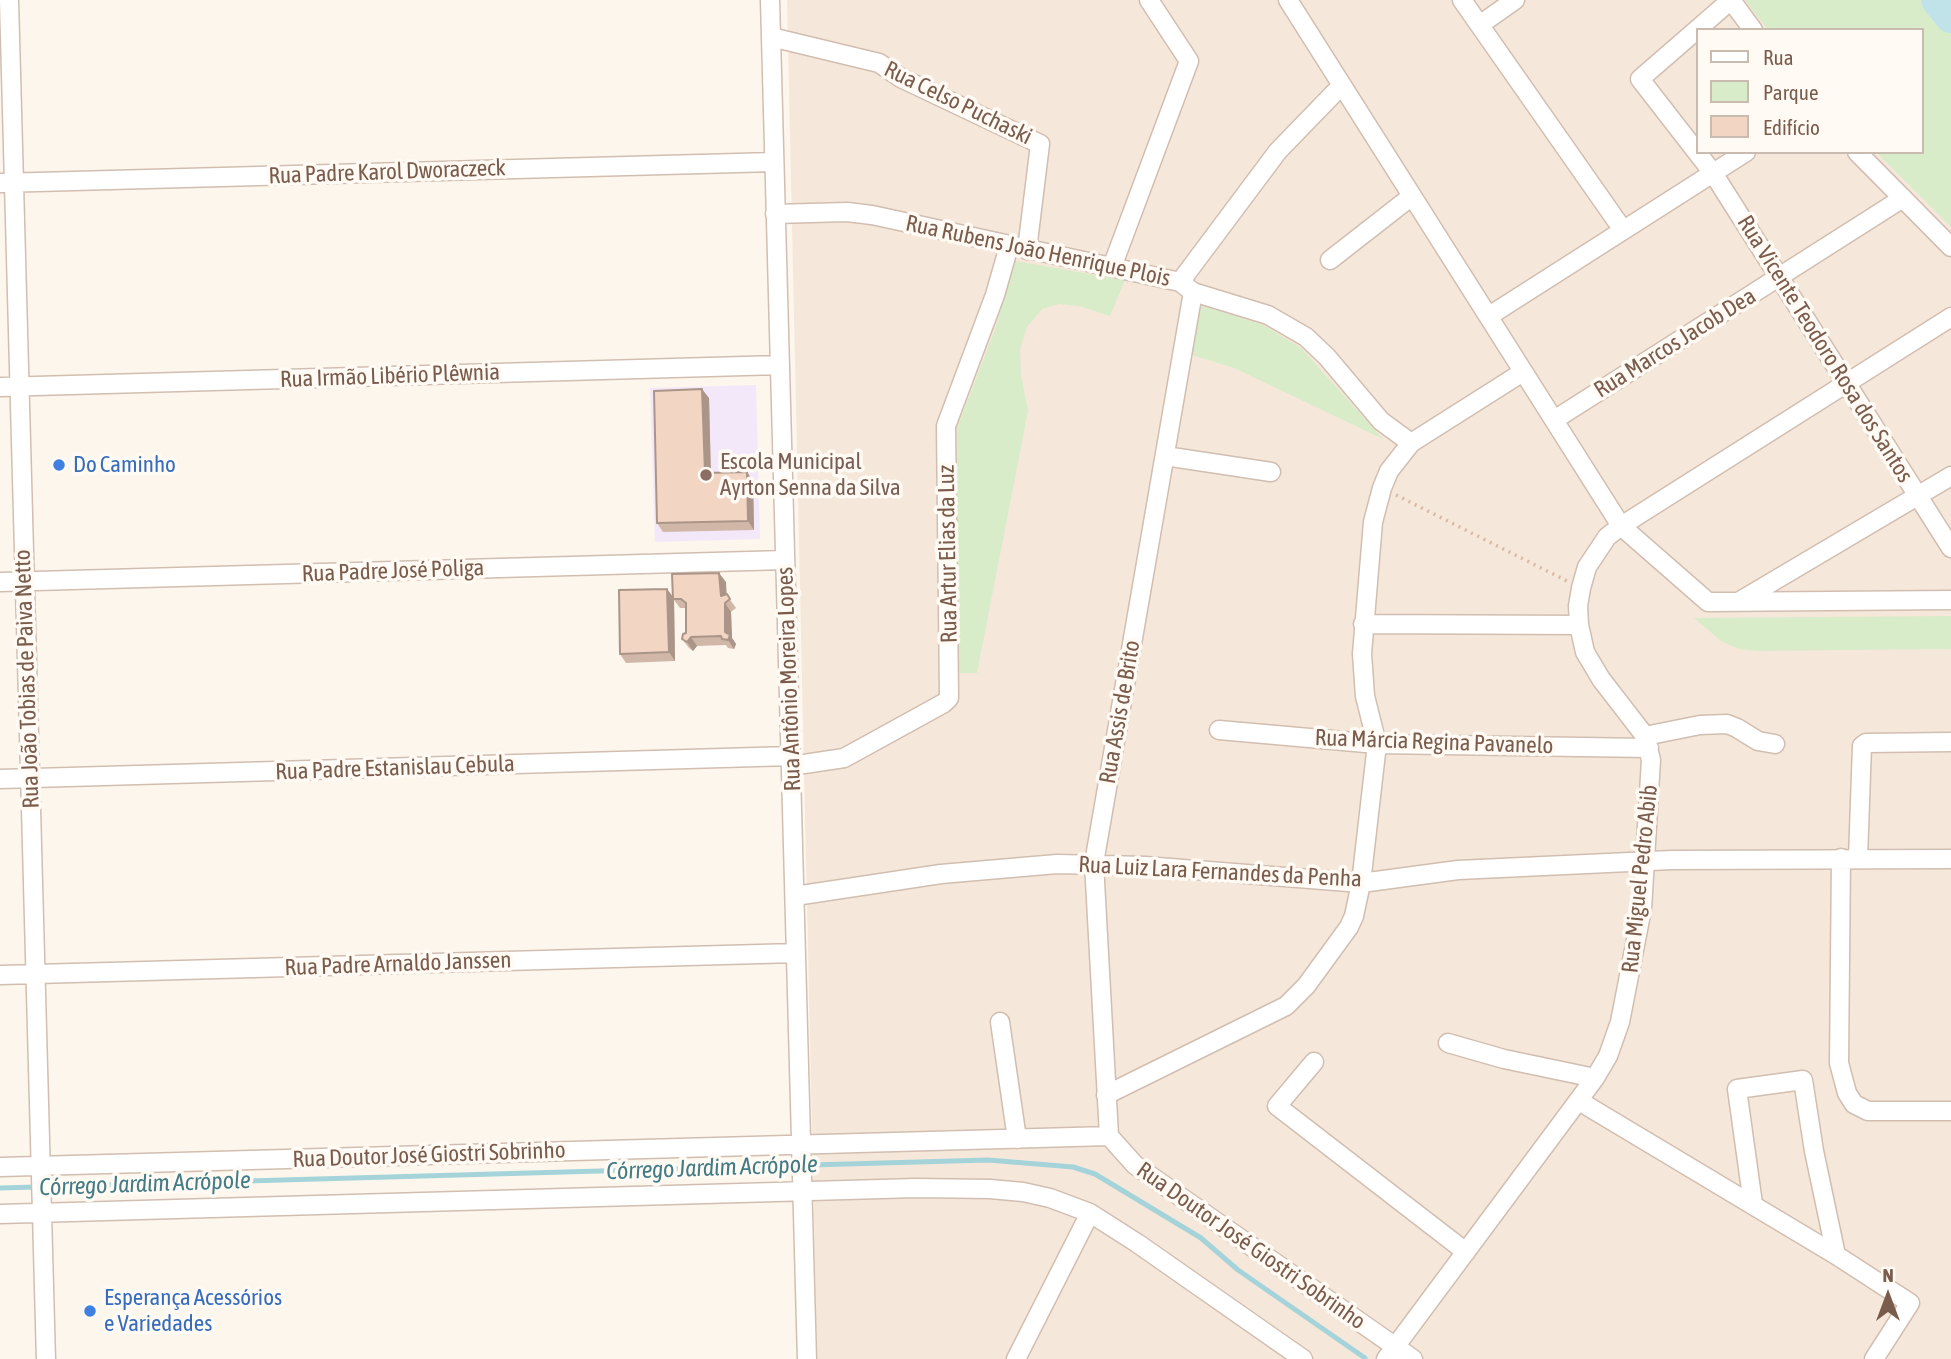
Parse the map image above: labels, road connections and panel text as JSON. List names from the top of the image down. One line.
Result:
{"streets":{"street":["Rua Celso Puchaski","Rua Padre Karol Dworaczeck","Rua Rubens João Henrique Plois","Rua Marcos Jacob Dea","Rua Vicente Teodoro Rosa dos Santos","Rua Irmão Libério Plêwnia","Rua Artur Elias da Luz","Rua Padre José Poliga","Rua João Tobias de Paiva Netto","Rua Antônio Moreira Lopes","Rua Assis de Brito","Rua Márcia Regina Pavanelo","Rua Padre Estanislau Cebula","Rua Luiz Lara Fernandes da Penha","Rua Miguel Pedro Abib","Rua Padre Arnaldo Janssen","Rua Doutor José Giostri Sobrinho"]},"crossings":[["Rua Celso Puchaski","Rua Rubens João Henrique Plois"],["Rua Celso Puchaski","Rua Antônio Moreira Lopes"],["Rua Padre Karol Dworaczeck","Rua João Tobias de Paiva Netto"],["Rua Padre Karol Dworaczeck","Rua Antônio Moreira Lopes"],["Rua Rubens João Henrique Plois","Rua Artur Elias da Luz"],["Rua Rubens João Henrique Plois","Rua Antônio Moreira Lopes"],["Rua Rubens João Henrique Plois","Rua Assis de Brito"],["Rua Marcos Jacob Dea","Rua Vicente Teodoro Rosa dos Santos"],["Rua Irmão Libério Plêwnia","Rua João Tobias de Paiva Netto"],["Rua Irmão Libério Plêwnia","Rua Antônio Moreira Lopes"],["Rua Artur Elias da Luz","Rua Antônio Moreira Lopes"],["Rua Artur Elias da Luz","Rua Padre Estanislau Cebula"],["Rua Padre José Poliga","Rua João Tobias de Paiva Netto"],["Rua Padre José Poliga","Rua Antônio Moreira Lopes"],["Rua João Tobias de Paiva Netto","Rua Padre Estanislau Cebula"],["Rua João Tobias de Paiva Netto","Rua Padre Arnaldo Janssen"],["Rua João Tobias de Paiva Netto","Rua Doutor José Giostri Sobrinho"],["Rua Antônio Moreira Lopes","Rua Padre Estanislau Cebula"],["Rua Antônio Moreira Lopes","Rua Luiz Lara Fernandes da Penha"],["Rua Antônio Moreira Lopes","Rua Padre Arnaldo Janssen"],["Rua Antônio Moreira Lopes","Rua Doutor José Giostri Sobrinho"],["Rua Assis de Brito","Rua Luiz Lara Fernandes da Penha"],["Rua Assis de Brito","Rua Doutor José Giostri Sobrinho"],["Rua Márcia Regina Pavanelo","Rua Miguel Pedro Abib"],["Rua Luiz Lara Fernandes da Penha","Rua Miguel Pedro Abib"],["Rua Miguel Pedro Abib","Rua Doutor José Giostri Sobrinho"]],"water":["Córrego Jardim Acrópole"],"places":["Do Caminho","Escola Municipal Ayrton Senna da Silva","Esperança Acessórios e Variedades"],"legend":["Rua","Parque","Edifício"],"north":"top"}
